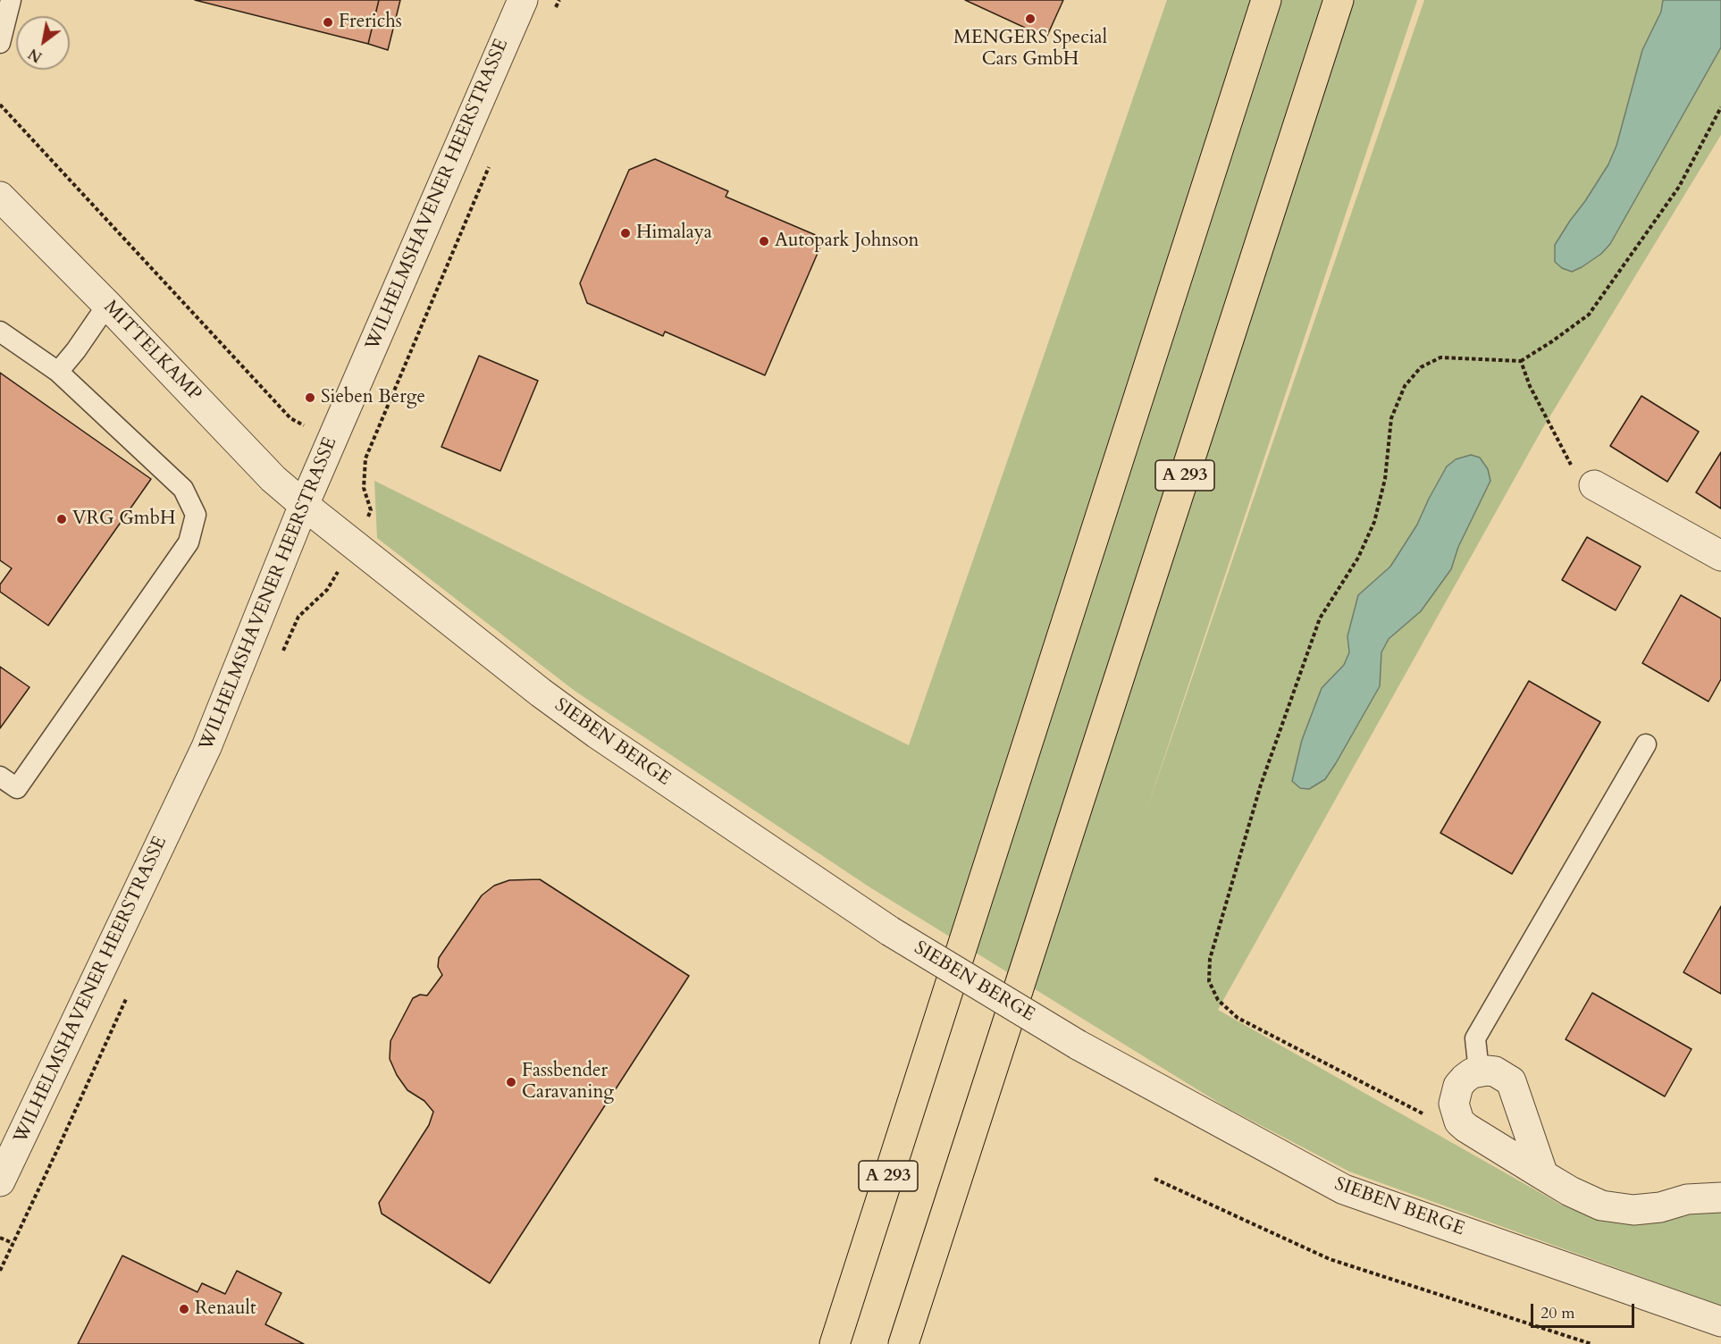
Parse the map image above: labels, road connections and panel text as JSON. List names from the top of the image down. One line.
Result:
{"streets":{"highway":["A 293"],"street":["WILHELMSHAVENER HEERSTRASSE","MITTELKAMP","SIEBEN BERGE"]},"crossings":[["WILHELMSHAVENER HEERSTRASSE","MITTELKAMP"],["WILHELMSHAVENER HEERSTRASSE","SIEBEN BERGE"],["MITTELKAMP","SIEBEN BERGE"]],"places":["MENGERS Special Cars GmbH","Frerichs","Himalaya","Autopark Johnson","Sieben Berge","VRG GmbH","Fassbender Caravaning","Renault"],"scale_bar":"20 m","north":"bottom left"}
